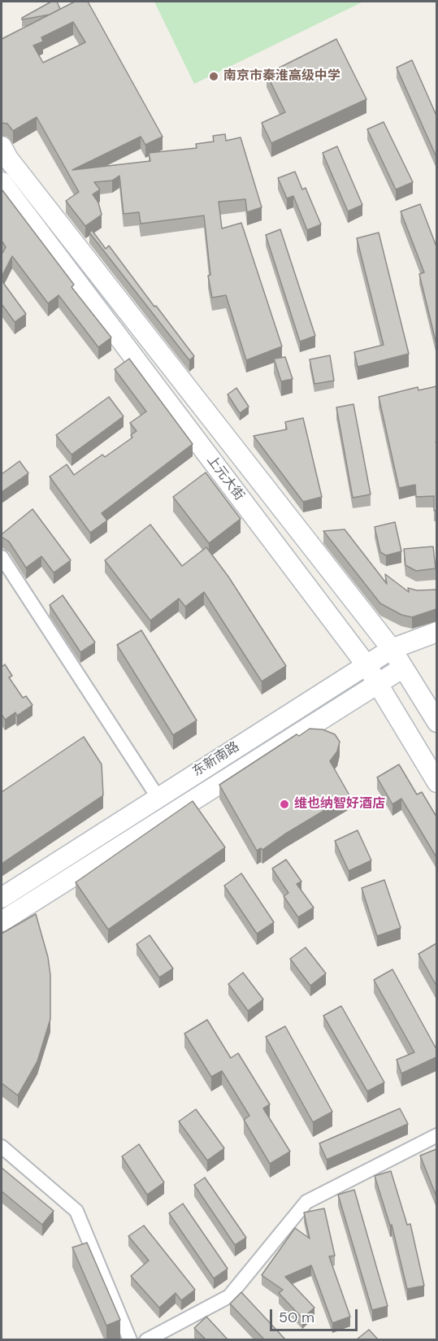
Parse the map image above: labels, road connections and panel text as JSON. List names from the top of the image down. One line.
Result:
{"streets":{"main road":["上元大街","东新南路"]},"crossings":[["上元大街","东新南路"]],"places":["南京市秦淮高级中学","维也纳智好酒店"],"scale_bar":"50 m"}
